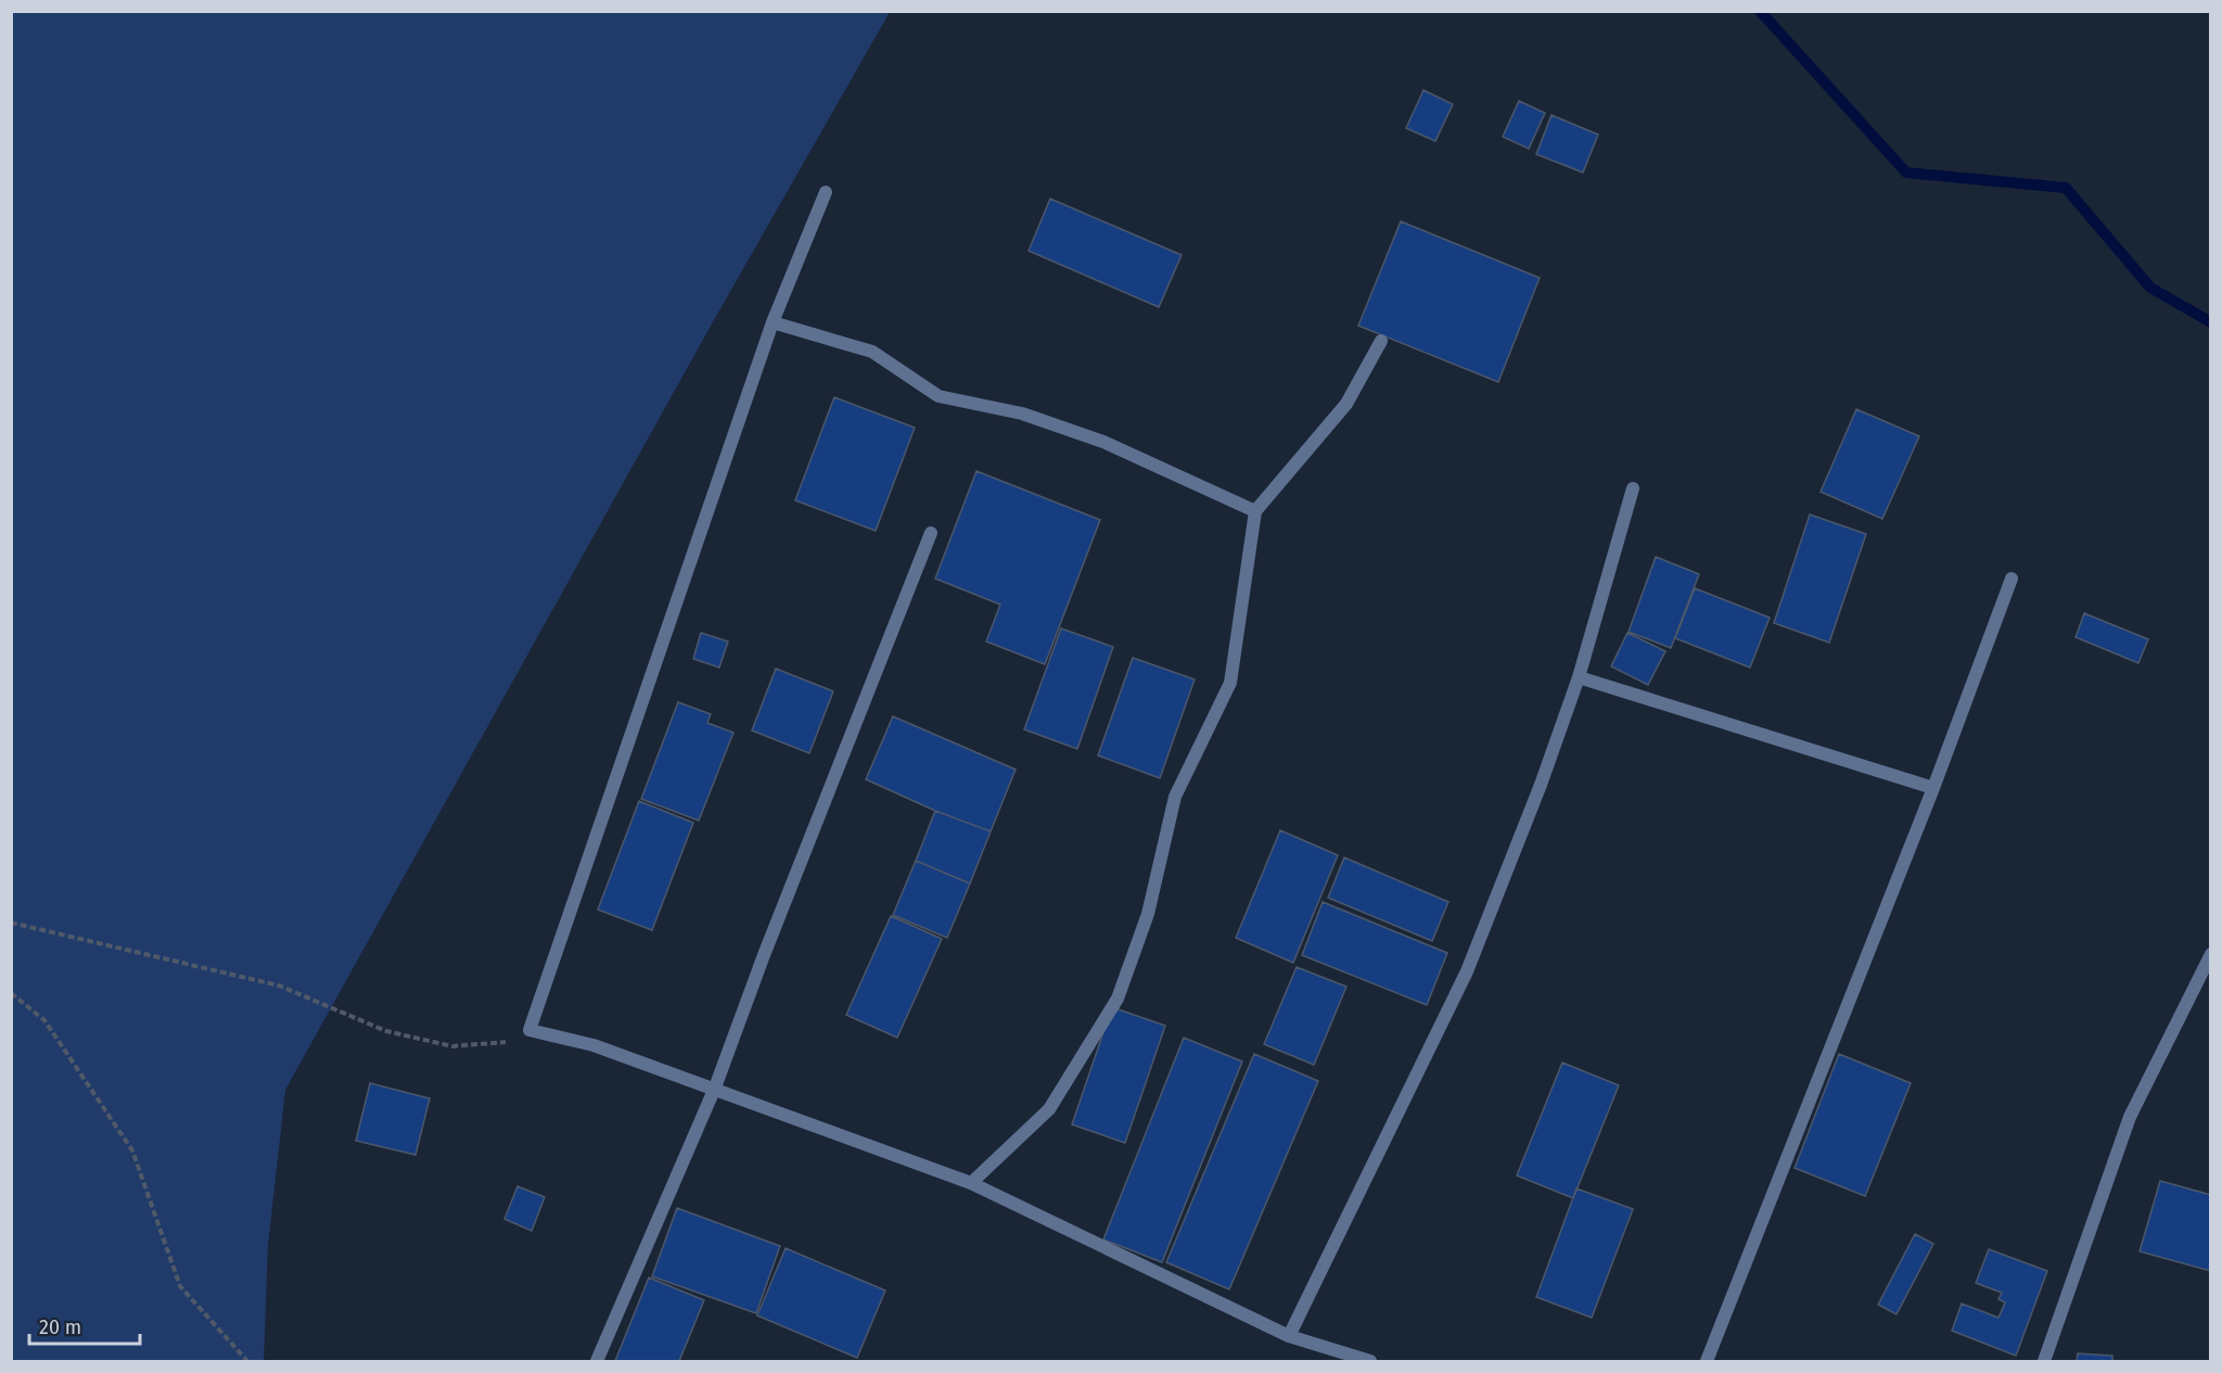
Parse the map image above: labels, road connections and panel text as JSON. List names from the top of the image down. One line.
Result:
{"scale_bar":"20 m"}
